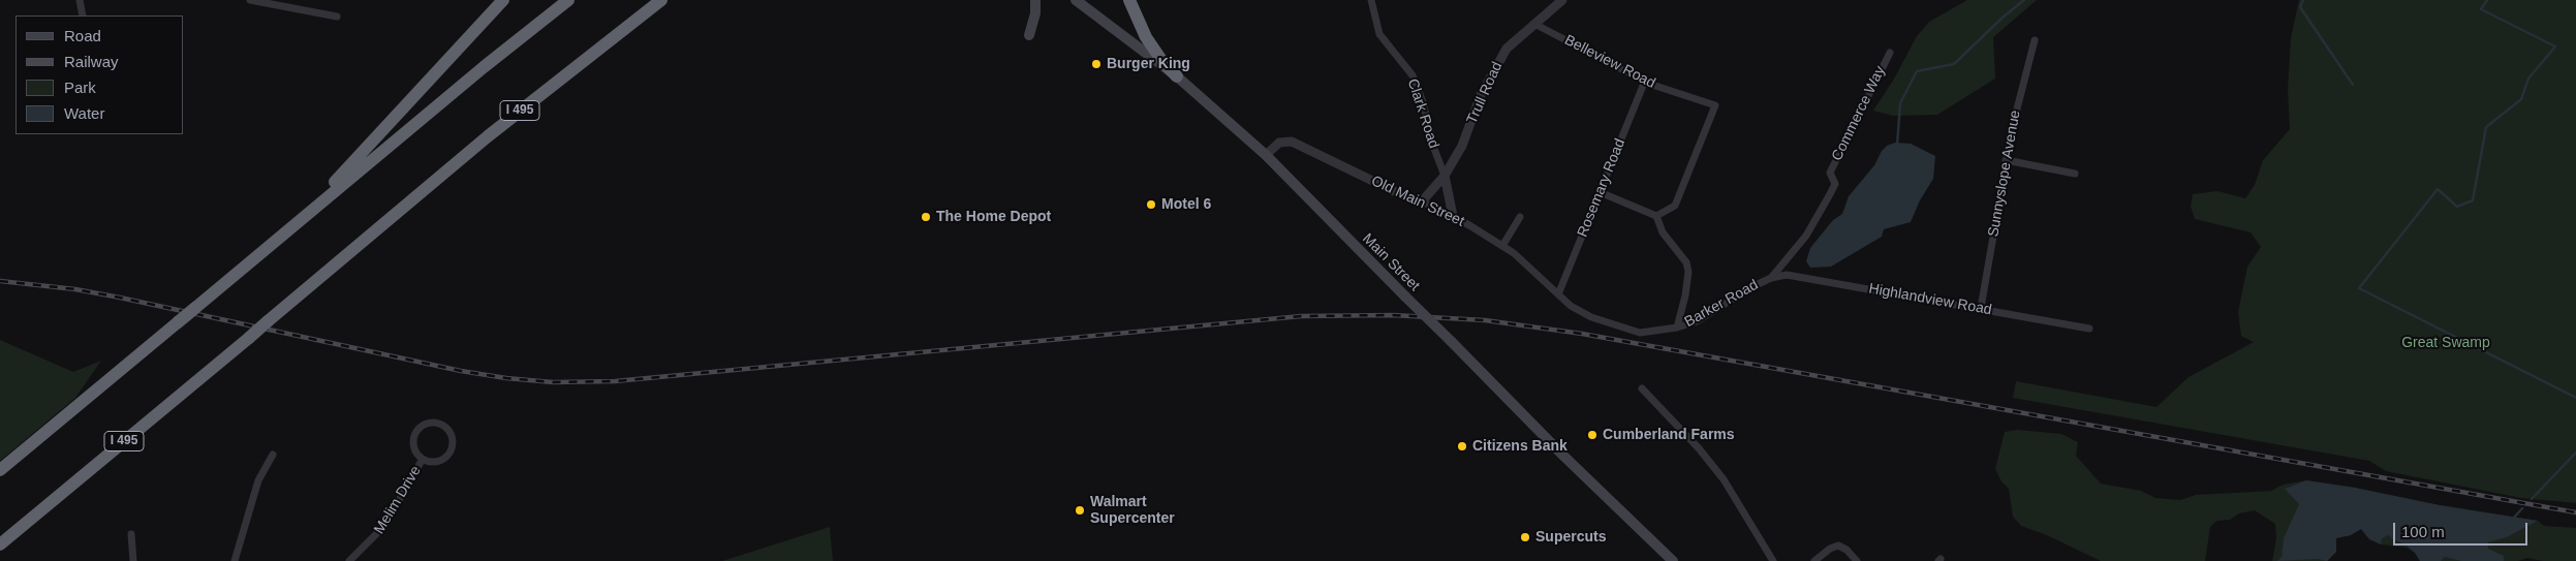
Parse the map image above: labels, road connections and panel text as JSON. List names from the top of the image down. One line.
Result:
{"streets":{"highway":["I 495"],"main road":["Main Street"],"street":["Belleview Road","Trull Road","Clark Road","Commerce Way","Sunnyslope Avenue","Rosemary Road","Old Main Street","Highlandview Road","Barker Road","Melim Drive"]},"crossings":[["Belleview Road","Trull Road"],["Belleview Road","Rosemary Road"],["Trull Road","Clark Road"],["Trull Road","Old Main Street"],["Commerce Way","Highlandview Road"],["Commerce Way","Barker Road"],["Sunnyslope Avenue","Highlandview Road"],["Rosemary Road","Old Main Street"],["Rosemary Road","Barker Road"],["Old Main Street","Main Street"],["Old Main Street","Barker Road"],["Highlandview Road","Barker Road"]],"parks":["Great Swamp"],"places":["Burger King","Motel 6","The Home Depot","Cumberland Farms","Citizens Bank","Walmart Supercenter","Supercuts"],"legend":["Road","Railway","Park","Water"],"scale_bar":"100 m"}
